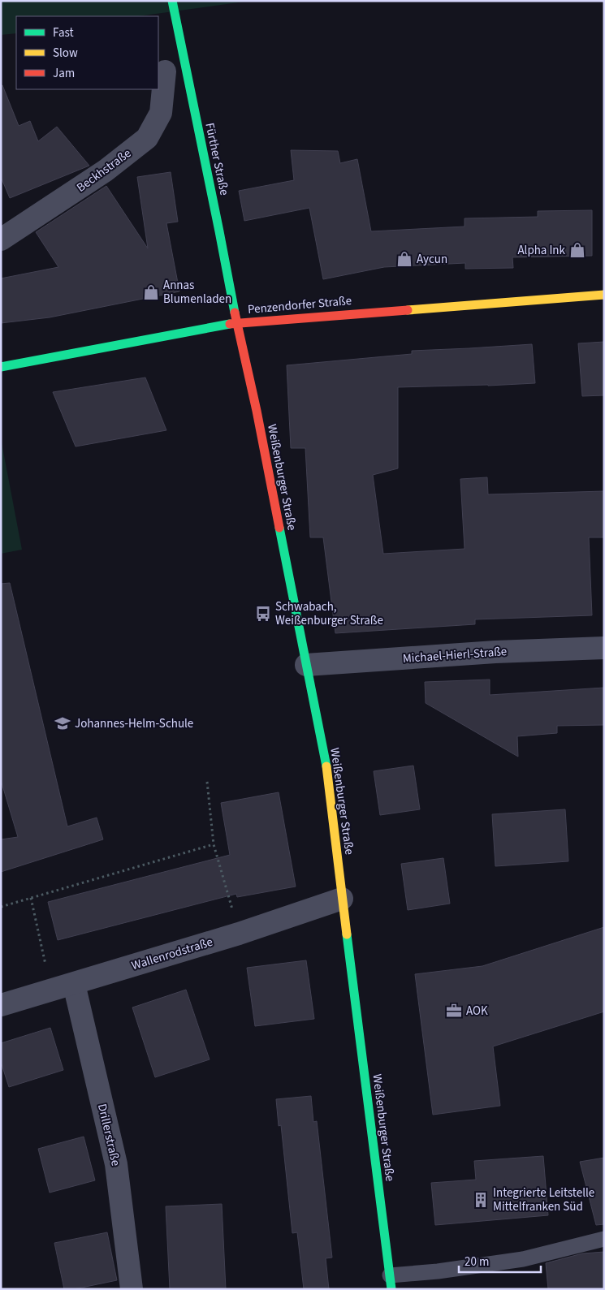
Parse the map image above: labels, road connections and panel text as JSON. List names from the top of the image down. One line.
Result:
{"streets":{"main road":["Fürther Straße","Penzendorfer Straße","Weißenburger Straße"],"street":["Beckhstraße","Michael-Hierl-Straße","Wallenrodstraße","Drillerstraße"]},"crossings":[["Fürther Straße","Penzendorfer Straße"],["Fürther Straße","Weißenburger Straße"],["Penzendorfer Straße","Weißenburger Straße"],["Weißenburger Straße","Michael-Hierl-Straße"],["Weißenburger Straße","Wallenrodstraße"],["Wallenrodstraße","Drillerstraße"]],"places":{"shop":["Alpha Ink","Aycun","Annas Blumenladen"],"bus stop":["Schwabach, Weißenburger Straße"],"school or university":["Johannes-Helm-Schule"],"office":["AOK"],"building":["Integrierte Leitstelle Mittelfranken Süd"]},"legend":["Fast","Slow","Jam"],"scale_bar":"20 m"}
